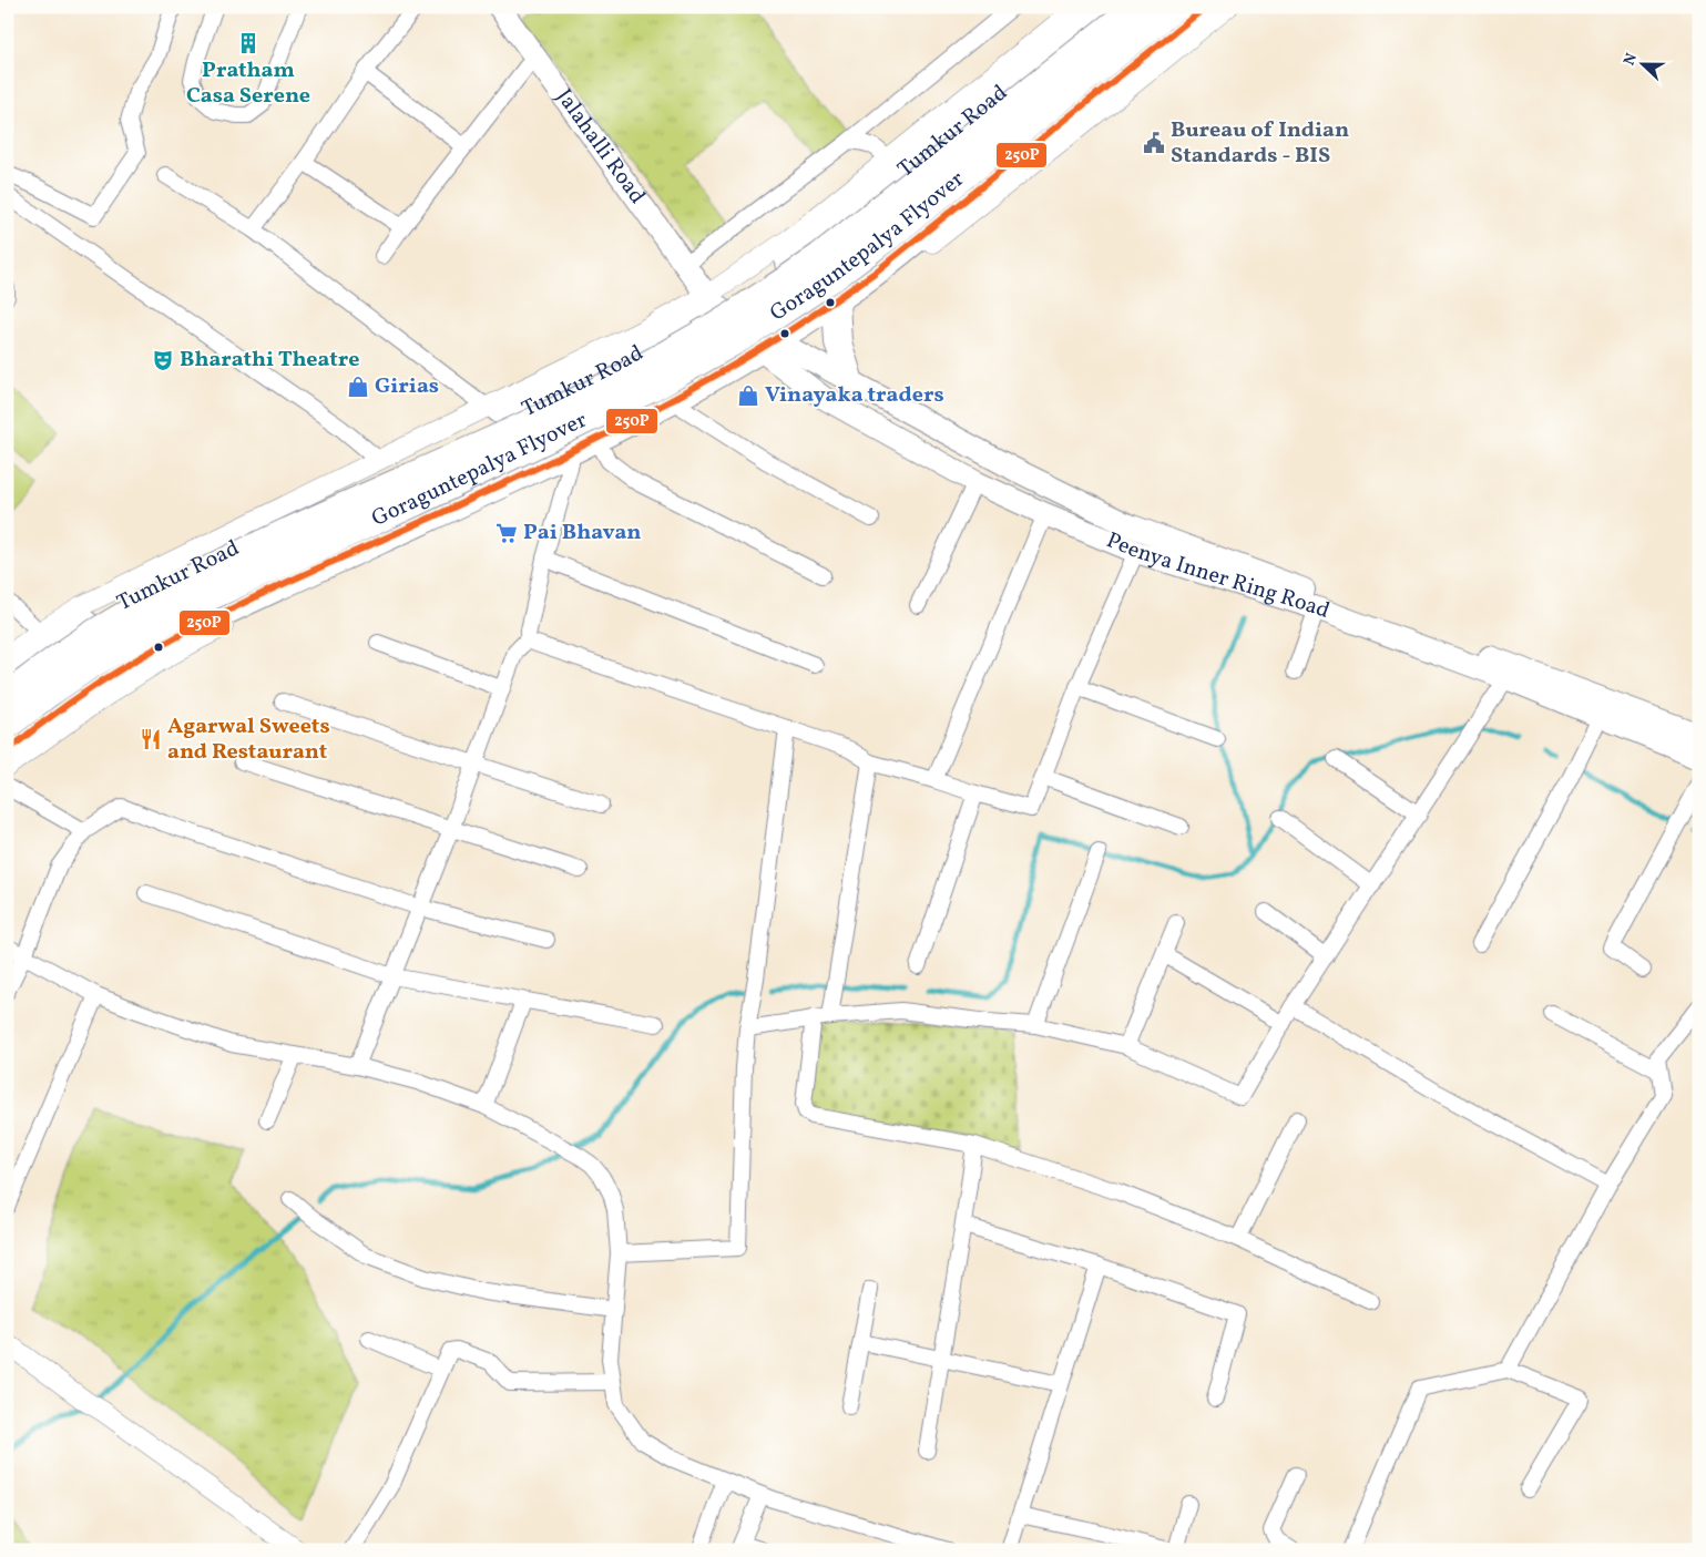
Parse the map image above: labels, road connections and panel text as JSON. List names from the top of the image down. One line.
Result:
{"streets":{"highway":["Tumkur Road","Goraguntepalya Flyover"],"main road":["Jalahalli Road","Peenya Inner Ring Road"]},"crossings":[["Tumkur Road","Jalahalli Road"],["Jalahalli Road","Peenya Inner Ring Road"]],"places":{"building":["Pratham Casa Serene"],"public building":["Bureau of Indian Standards - BIS"],"theatre":["Bharathi Theatre"],"shop":["Girias","Vinayaka traders"],"supermarket":["Pai Bhavan"],"restaurant":["Agarwal Sweets and Restaurant"]},"lines":["transit line 250P"],"north":"left"}
